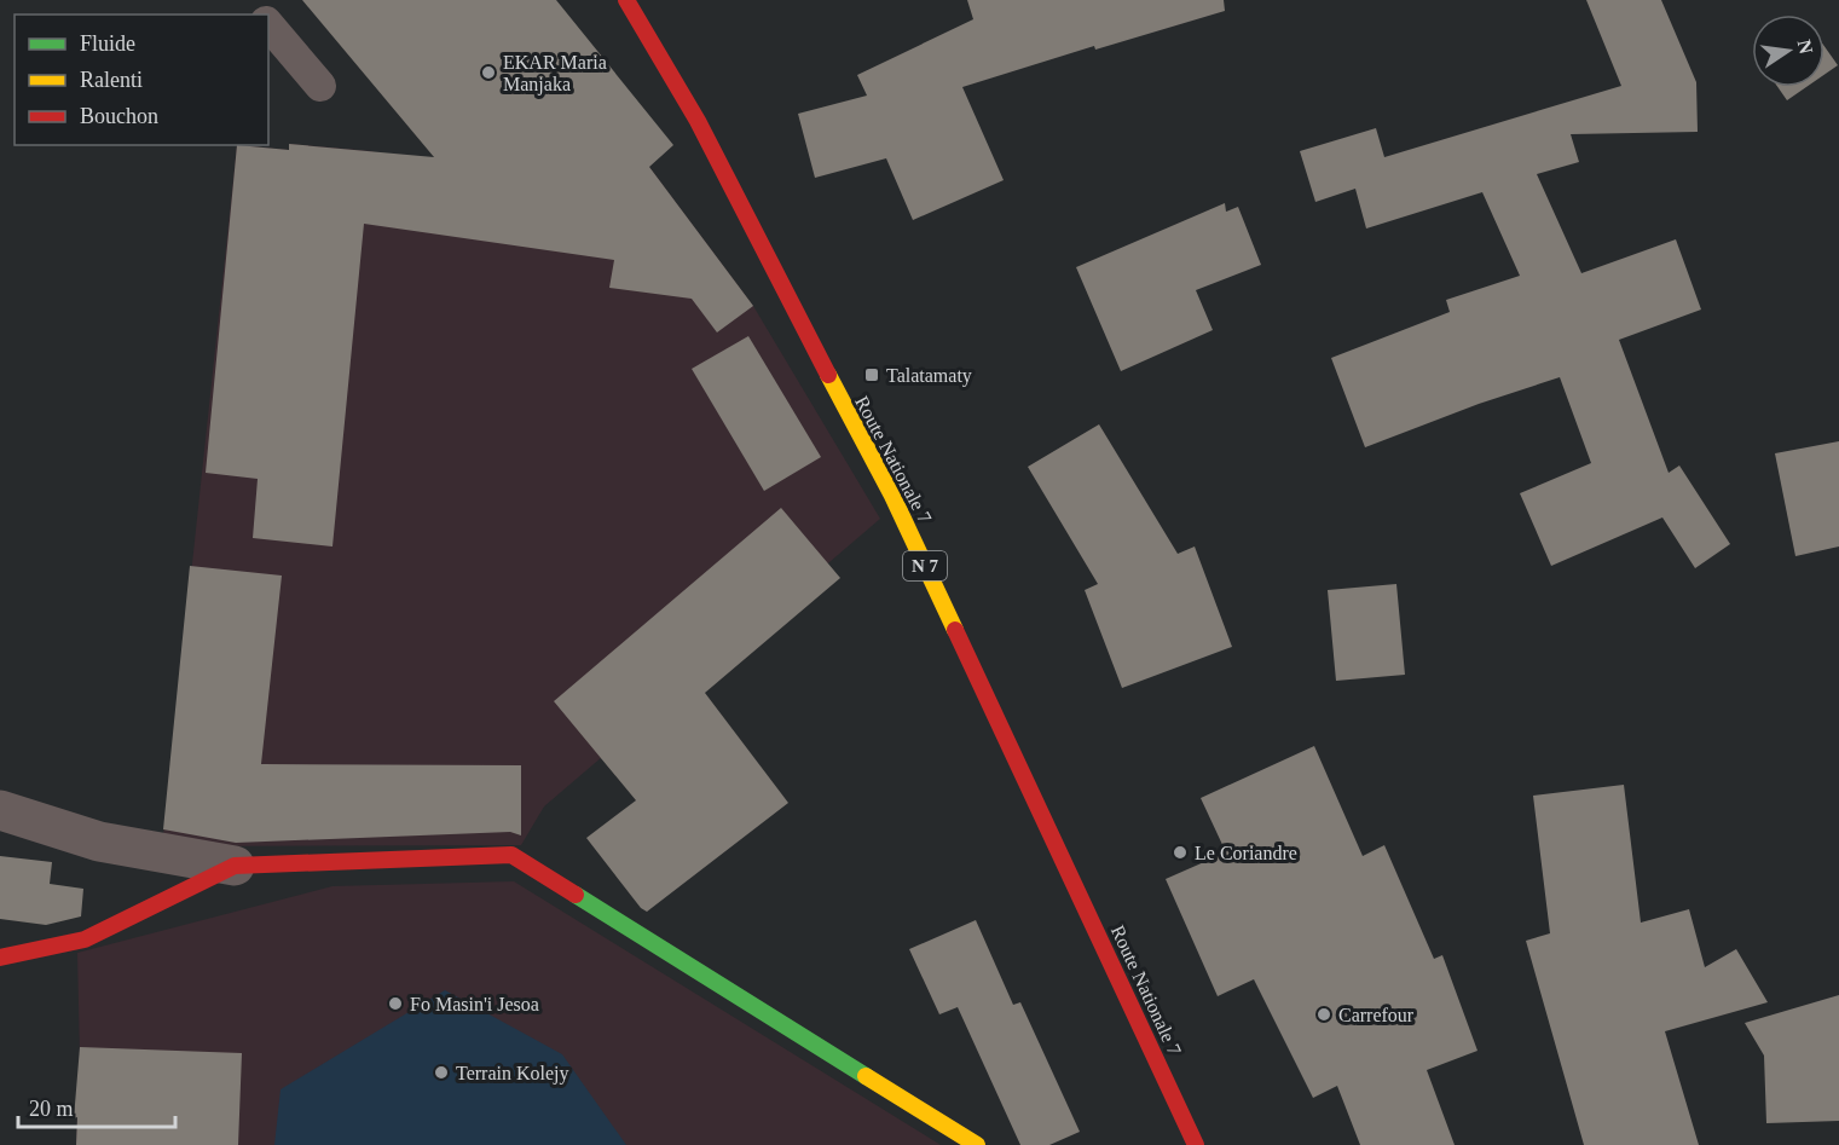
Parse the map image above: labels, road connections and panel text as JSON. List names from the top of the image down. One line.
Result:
{"streets":{"main road":["Route Nationale 7","N 7"]},"places":{"other":["EKAR Maria Manjaka","Le Coriandre","Fo Masin'i Jesoa","Carrefour","Terrain Kolejy"],"transit":["Talatamaty"]},"legend":["Fluide","Ralenti","Bouchon"],"scale_bar":"20 m","north":"right"}
